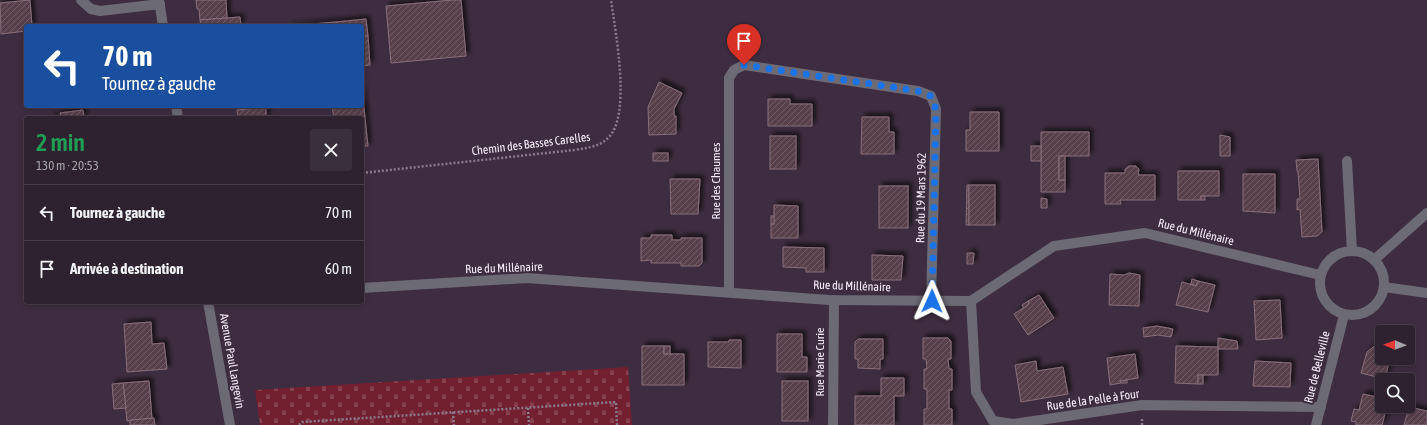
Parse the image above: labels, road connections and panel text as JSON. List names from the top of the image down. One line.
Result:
{"streets":{"street":["Rue des Chaumes","Rue du 19 Mars 1962","Rue du Millénaire","Avenue Paul Langevin","Rue Marie Curie","Rue de Belleville","Rue de la Pelle à Four"],"path":["Chemin des Basses Carelles"]},"crossings":[["Rue des Chaumes","Rue du 19 Mars 1962"],["Rue des Chaumes","Rue du Millénaire"],["Rue du 19 Mars 1962","Rue du Millénaire"],["Rue du Millénaire","Rue Marie Curie"],["Rue du Millénaire","Rue de Belleville"],["Rue du Millénaire","Rue de la Pelle à Four"],["Rue de Belleville","Rue de la Pelle à Four"]],"north":"left","page":{"turn":["70 m","Tournez à gauche"],"heading":["2 min","130 m · 20:53"],"list":[{"name":"Tournez à gauche","value":"70 m"},{"name":"Arrivée à destination","value":"60 m"}]}}
